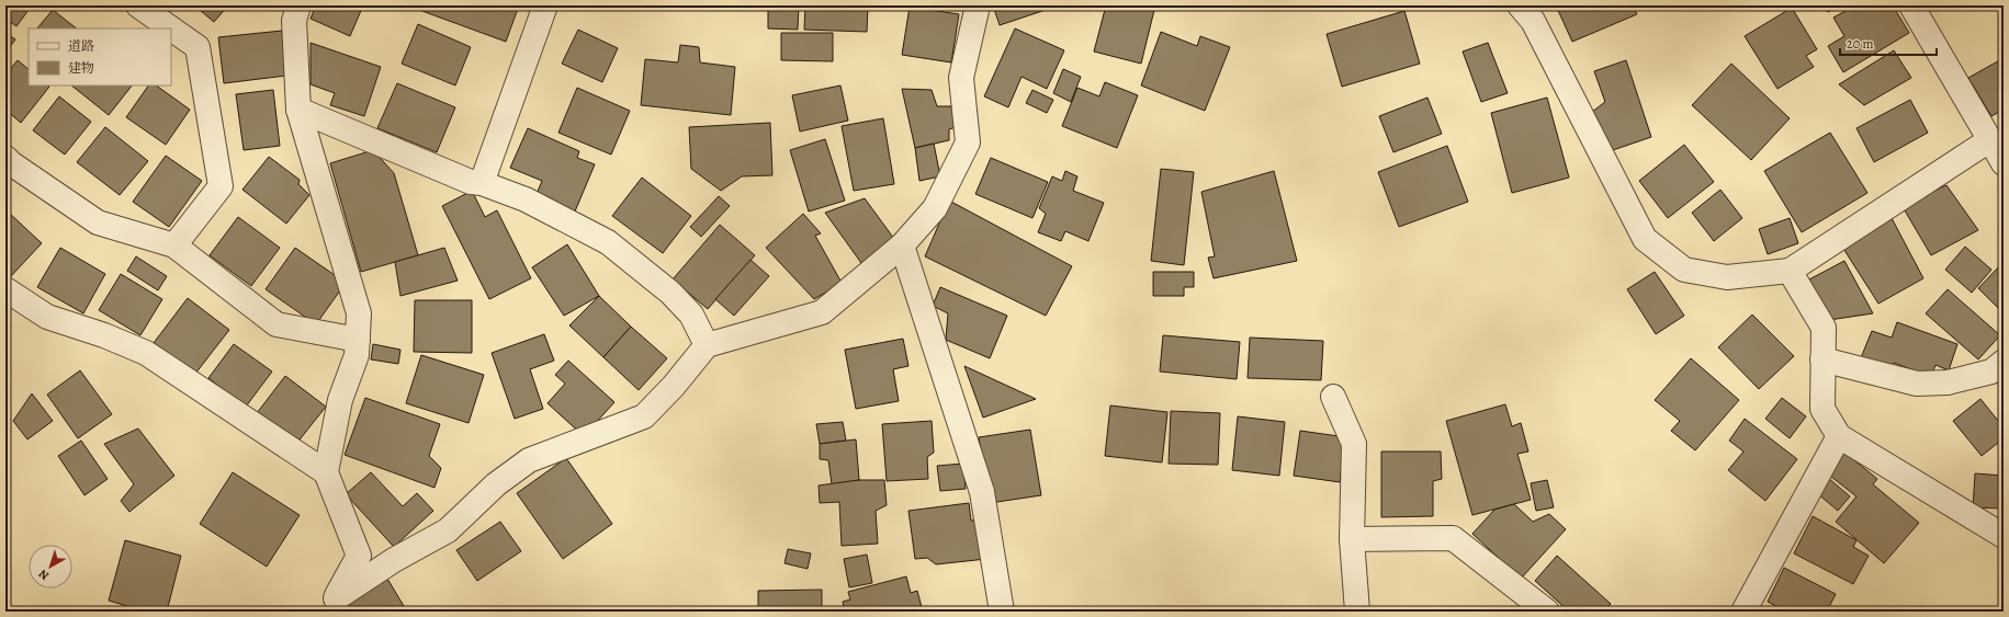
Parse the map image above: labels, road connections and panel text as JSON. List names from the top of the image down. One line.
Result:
{"legend":["道路","建物"],"scale_bar":"20 m","north":"bottom left"}
